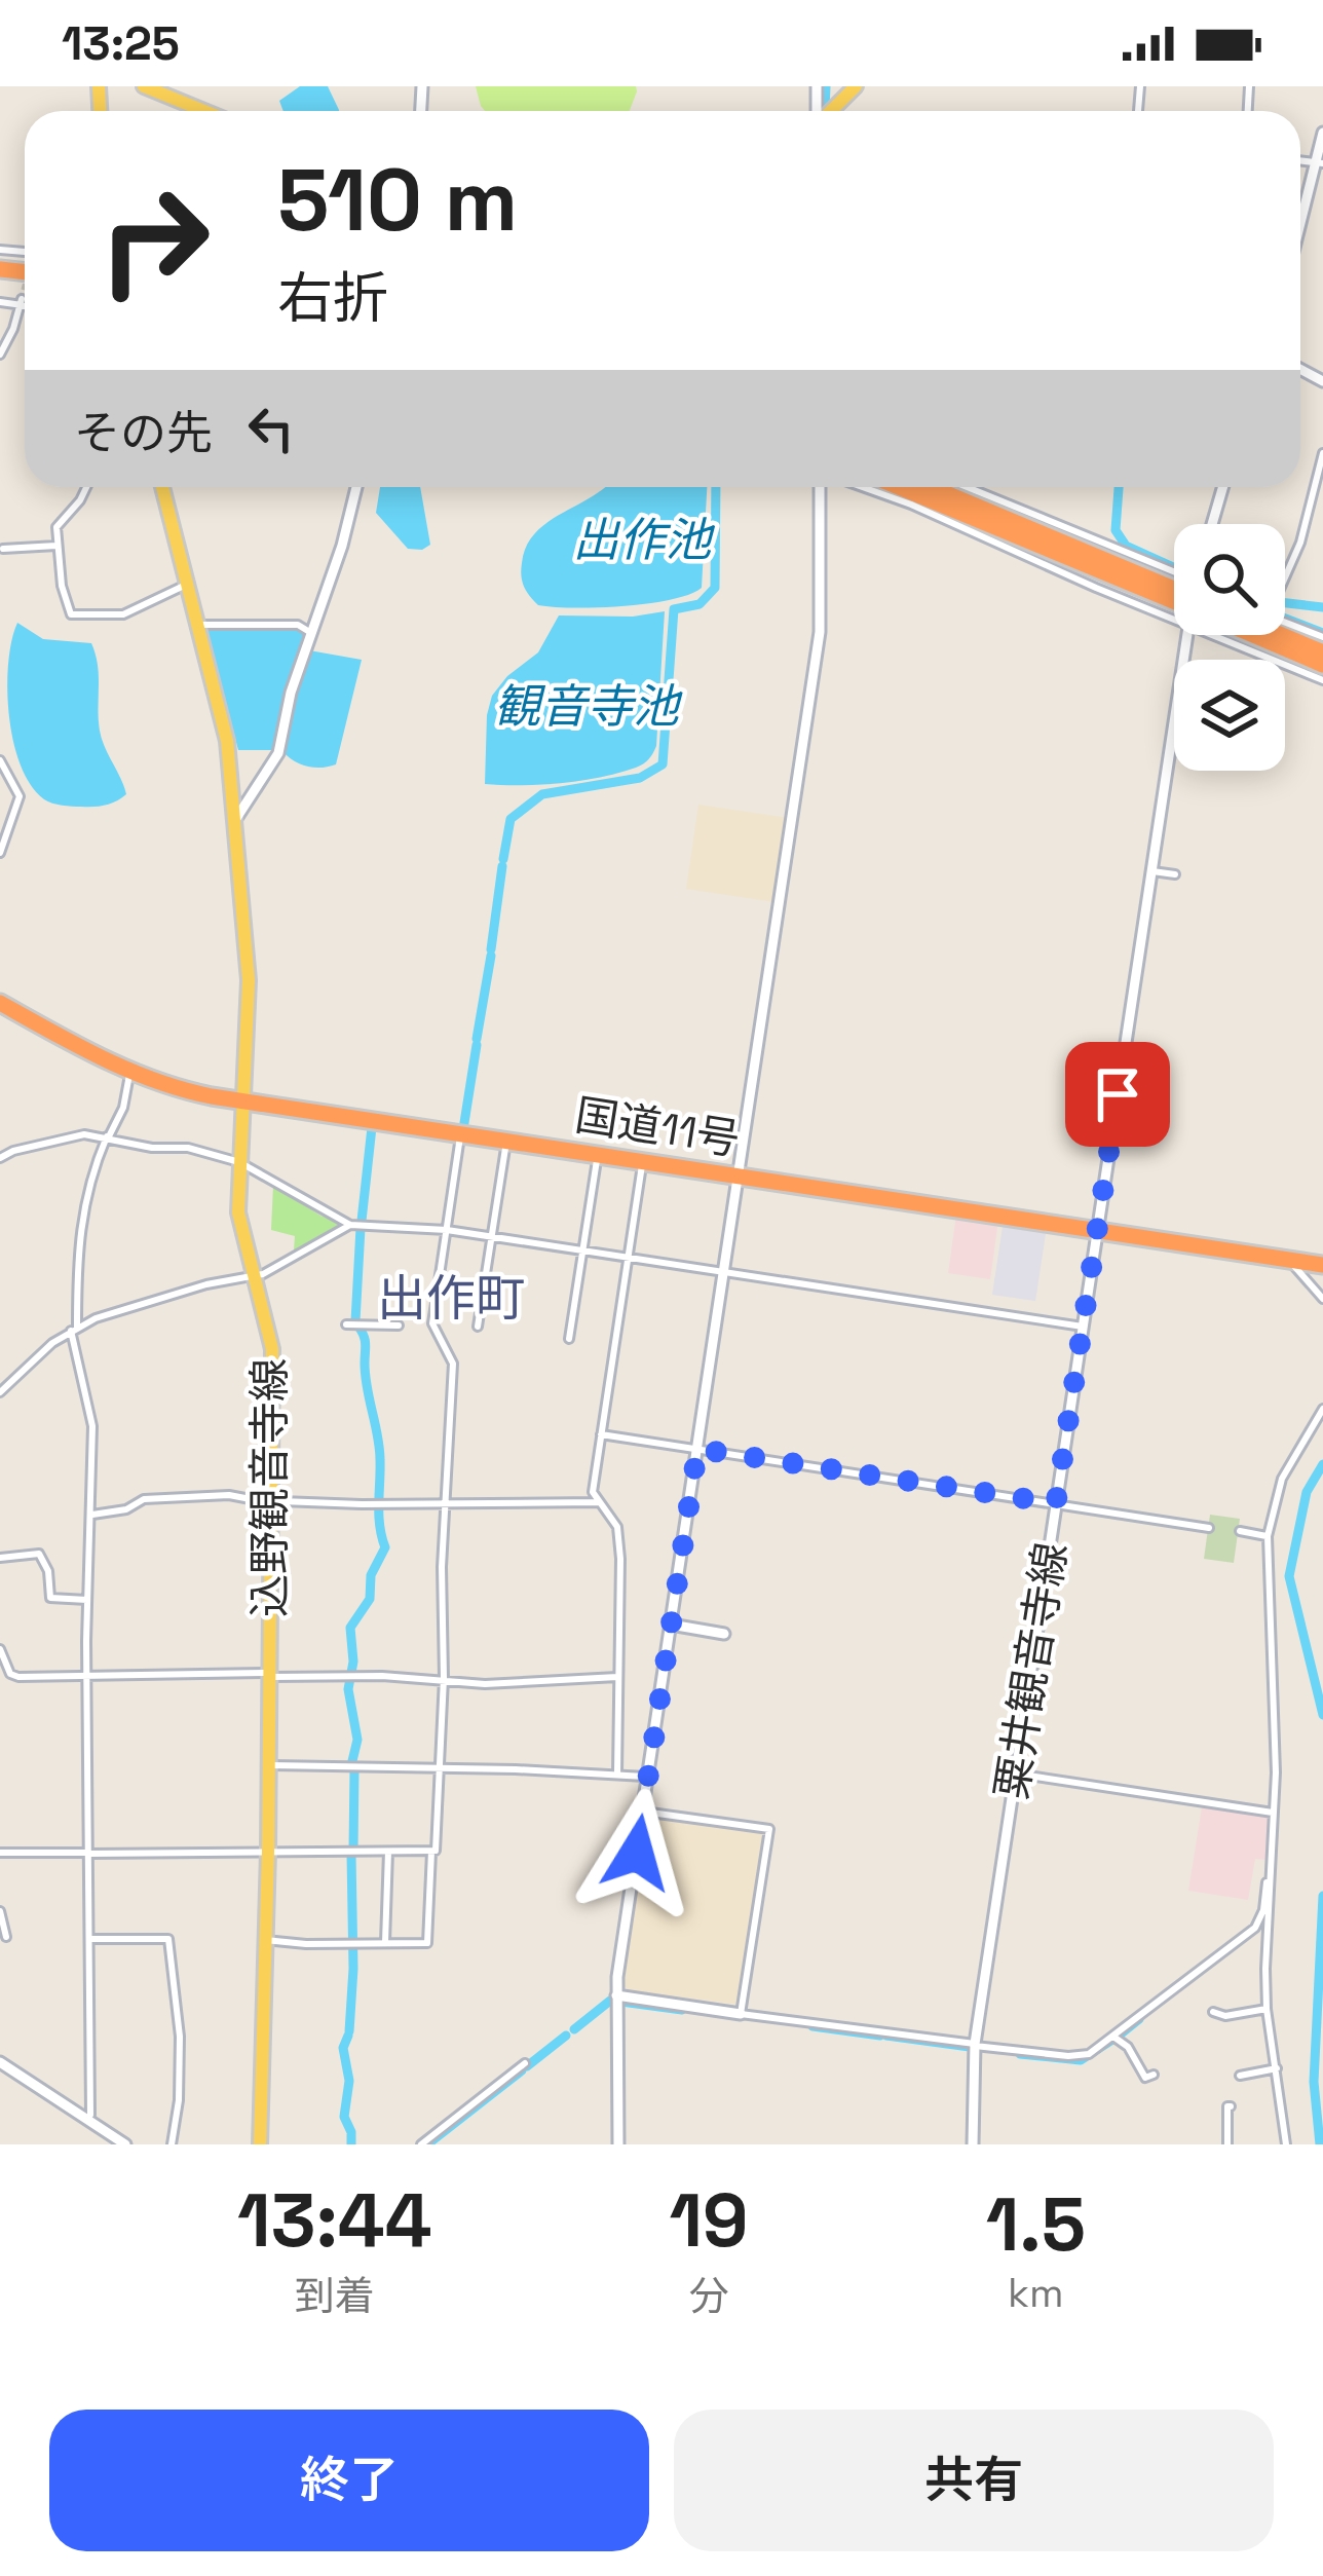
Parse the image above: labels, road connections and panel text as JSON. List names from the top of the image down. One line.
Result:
{"streets":{"highway":["国道11号"],"main road":["込野観音寺線"],"street":["粟井観音寺線"]},"crossings":[["国道11号","込野観音寺線"],["国道11号","粟井観音寺線"]],"districts":["出作町"],"water":["出作池","観音寺池"],"page":{"status":"13:25","turn":["510 m","右折"],"then":"その先","eta":["13:44","到着","19","分","1.5","km"],"buttons":["終了","共有"]}}
